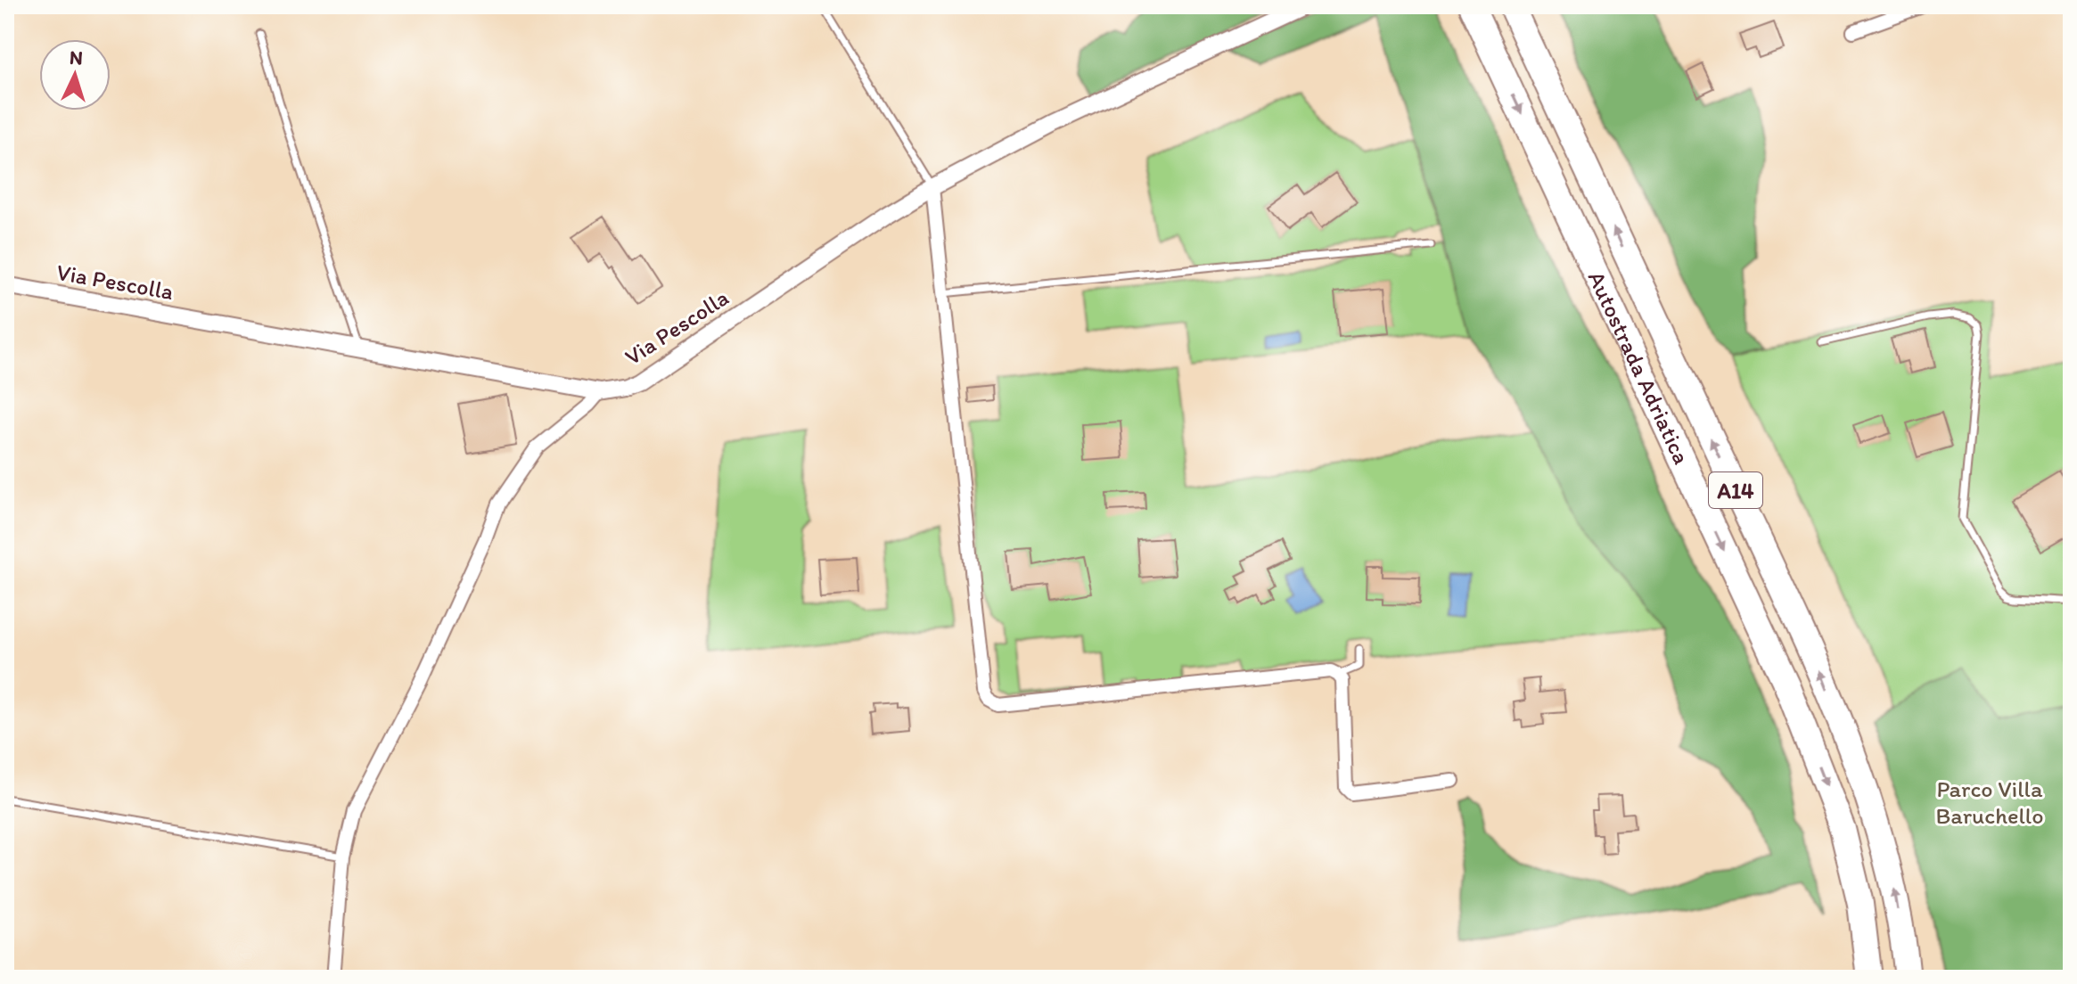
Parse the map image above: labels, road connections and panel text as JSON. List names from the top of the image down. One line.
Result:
{"streets":{"highway":["Autostrada Adriatica","A14"],"street":["Via Pescolla"]},"parks":["Parco Villa Baruchello"],"north":"top"}
